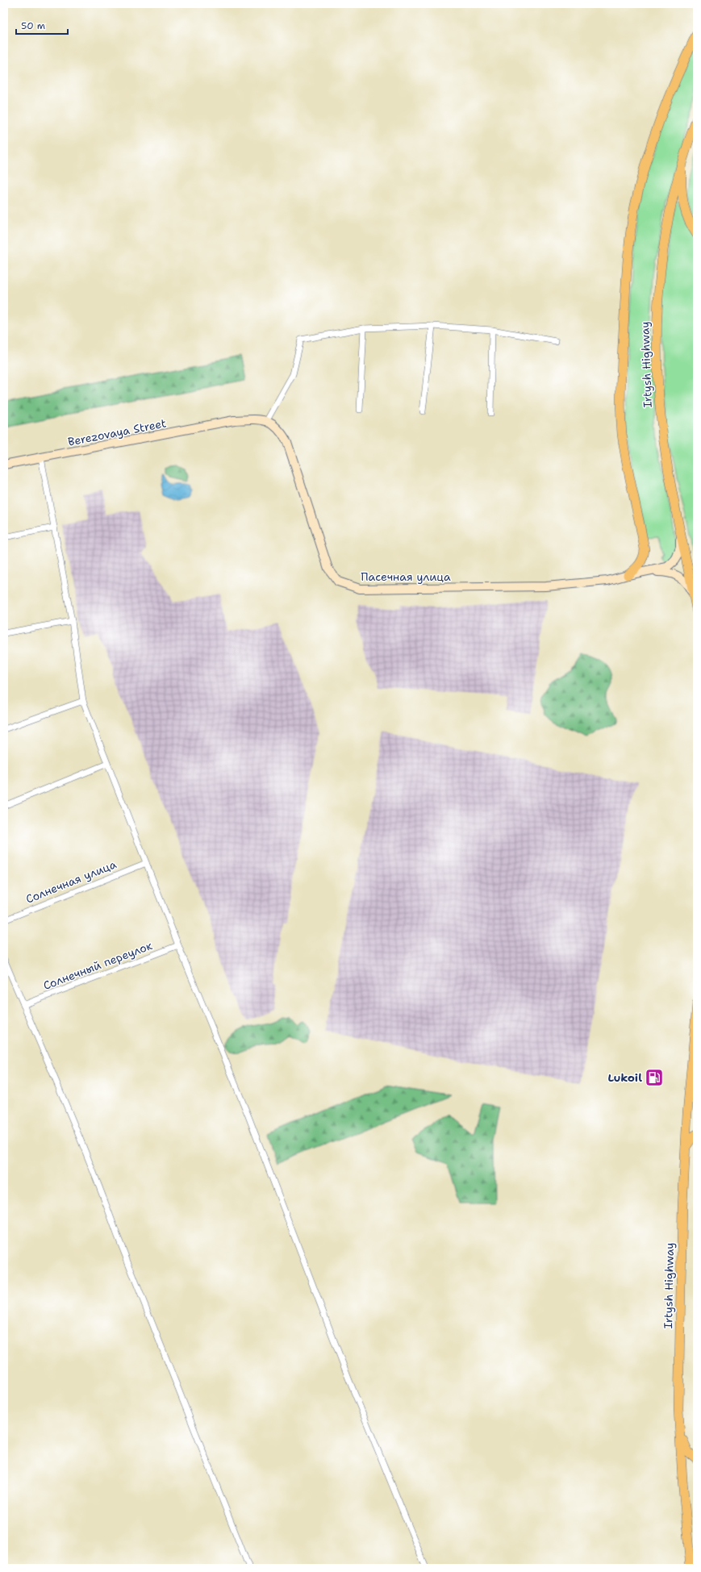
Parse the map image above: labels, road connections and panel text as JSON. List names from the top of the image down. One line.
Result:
{"streets":{"main road":["Irtysh Highway","Berezovaya Street","Пасечная улица"],"street":["Солнечная улица","Солнечный переулок"]},"crossings":[["Berezovaya Street","Пасечная улица"]],"places":{"fuel station":["Lukoil"]},"scale_bar":"50 m"}
